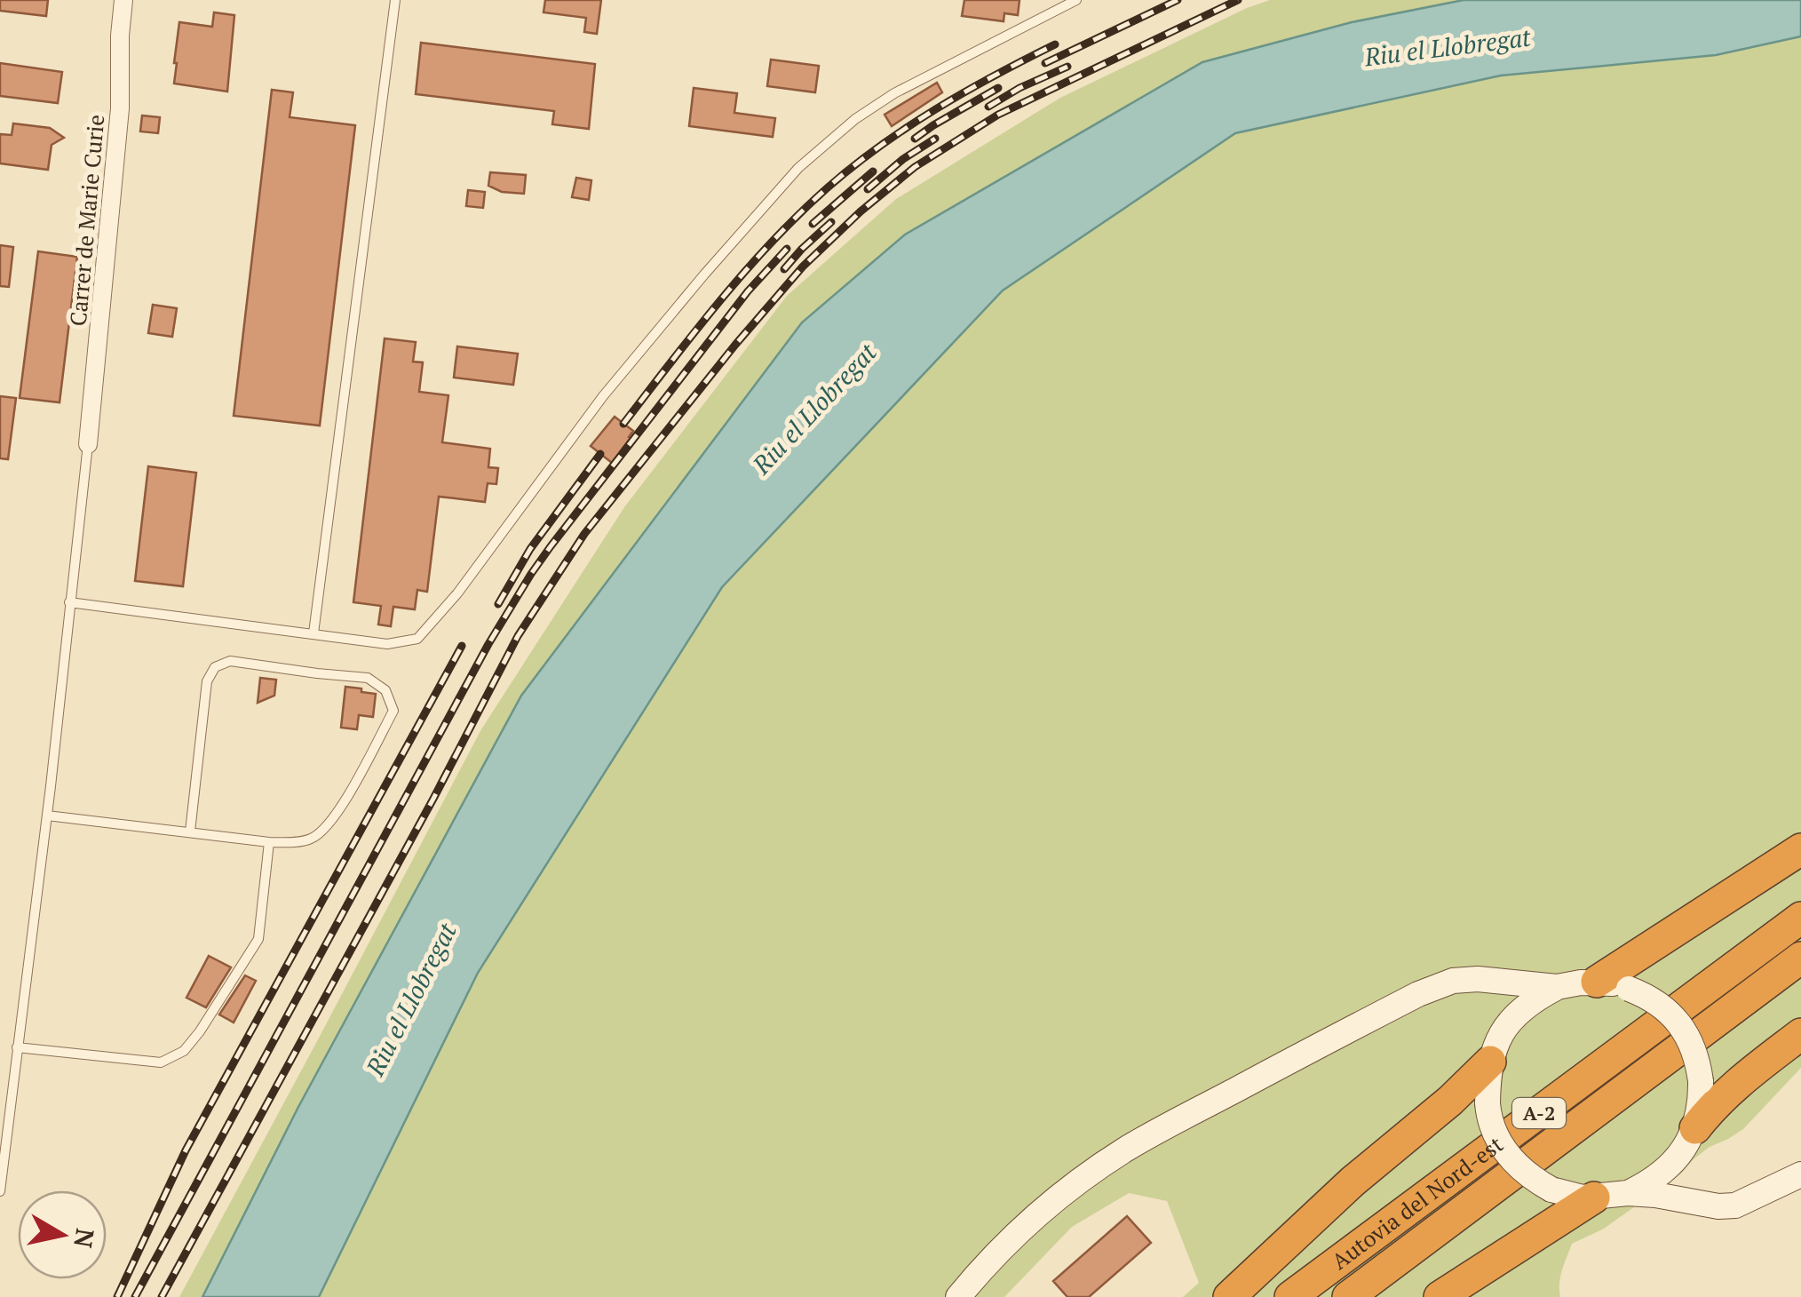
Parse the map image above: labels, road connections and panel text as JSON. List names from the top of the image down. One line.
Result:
{"streets":{"highway":["A-2","Autovia del Nord-est"],"street":["Carrer de Marie Curie"]},"water":["Riu el Llobregat"],"north":"right"}
